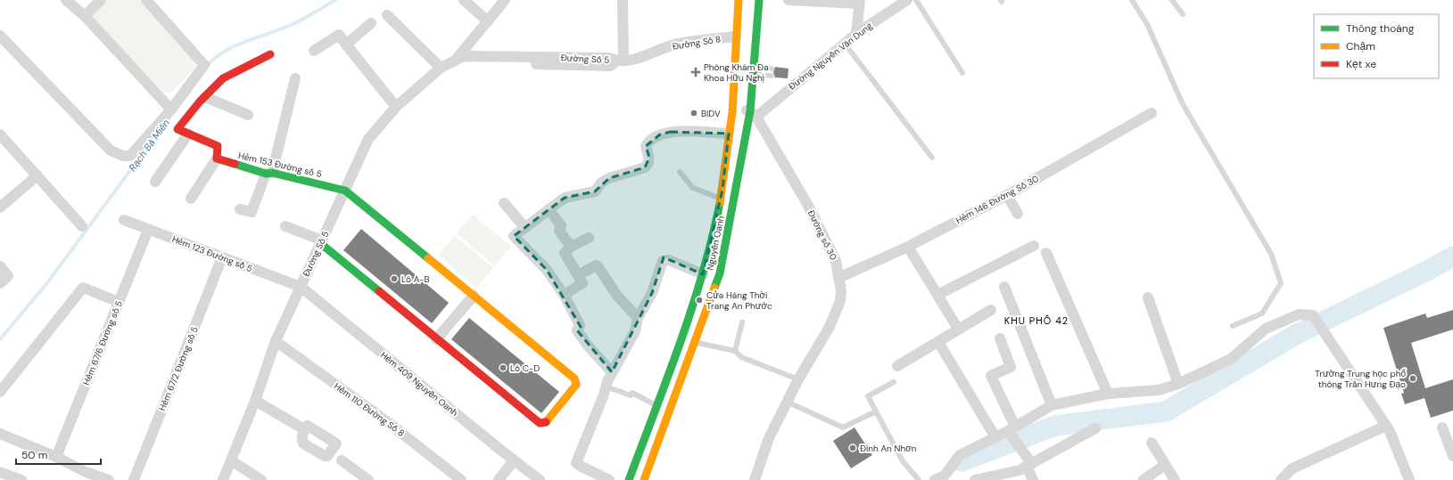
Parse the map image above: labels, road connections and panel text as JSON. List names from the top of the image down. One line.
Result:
{"streets":{"main road":["Hẻm 153 Đường số 5","Nguyễn Oanh"],"street":["Đường Số 8","Đường Nguyễn Văn Dung","Đường Số 5","Hẻm 146 Đường Số 30","Đường số 30","Hẻm 123 Đường số 5","Hẻm 67/6 Đường số 5","Hẻm 67/2 Đường số 5","Hẻm 409 Nguyễn Oanh","Hẻm 110 Đường Số 8"]},"crossings":[["Đường Số 8","Đường Số 5"],["Đường Số 8","Nguyễn Oanh"],["Đường Nguyễn Văn Dung","Đường số 30"],["Đường Nguyễn Văn Dung","Nguyễn Oanh"],["Đường Số 5","Hẻm 153 Đường số 5"],["Đường Số 5","Hẻm 123 Đường số 5"],["Đường Số 5","Hẻm 409 Nguyễn Oanh"],["Đường Số 5","Hẻm 110 Đường Số 8"],["Hẻm 146 Đường Số 30","Đường số 30"],["Đường số 30","Nguyễn Oanh"],["Hẻm 123 Đường số 5","Hẻm 67/6 Đường số 5"],["Hẻm 123 Đường số 5","Hẻm 67/2 Đường số 5"],["Hẻm 123 Đường số 5","Hẻm 409 Nguyễn Oanh"]],"districts":["KHU PHỐ 42"],"water":["Rạch Bà Miên"],"places":{"health":["Phòng Khám Đa Khoa Hữu Nghị"],"other":["BIDV","Lô A-B","Cửa Hàng Thời Trang An Phước","Lô C-D","Trường Trung học phổ thông Trần Hưng Đạo","Đình An Nhơn"]},"legend":["Thông thoáng","Chậm","Kẹt xe"],"scale_bar":"50 m"}
